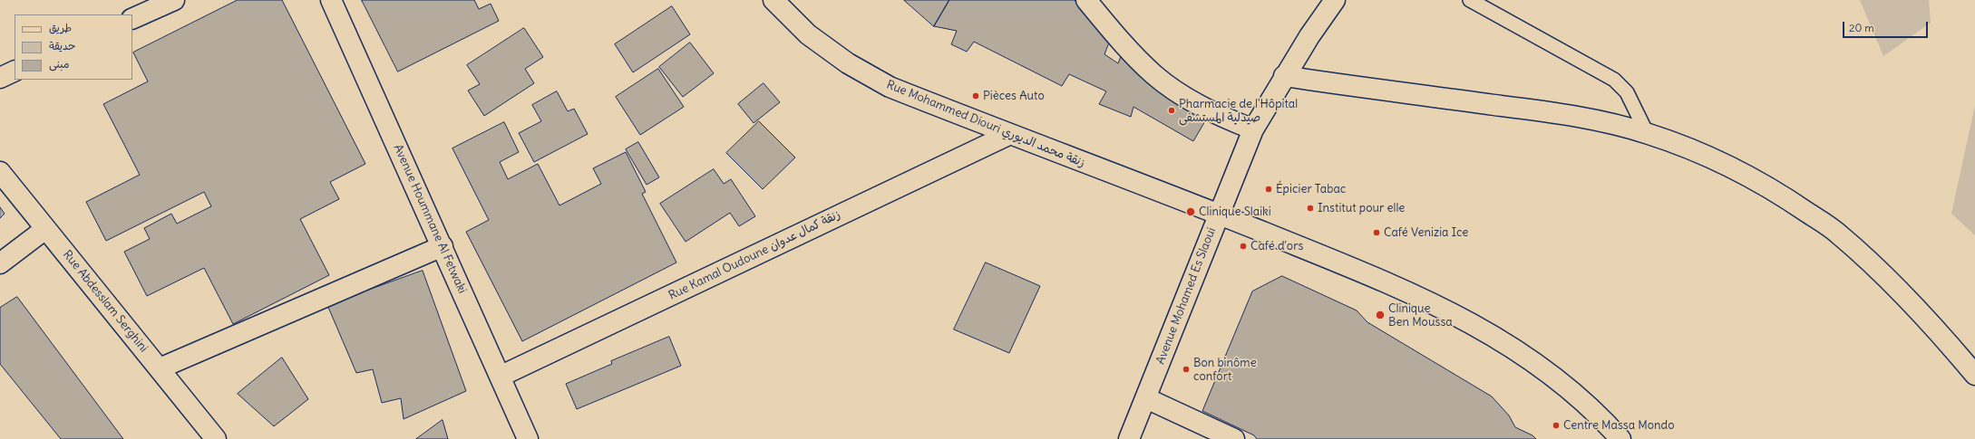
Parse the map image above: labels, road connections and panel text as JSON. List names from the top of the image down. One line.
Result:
{"streets":{"street":["Rue Mohammed Diouri زنقة محمد الديوري","Avenue Hoummane Al Fetwaki","Rue Kamal Oudoune زنقة كمال عدوان","Avenue Mohamed Es Slaoui","Rue Abdesslam Serghini"]},"crossings":[["Rue Mohammed Diouri زنقة محمد الديوري","Rue Kamal Oudoune زنقة كمال عدوان"],["Rue Mohammed Diouri زنقة محمد الديوري","Avenue Mohamed Es Slaoui"],["Avenue Hoummane Al Fetwaki","Rue Kamal Oudoune زنقة كمال عدوان"]],"places":["Pièces Auto","Pharmacie de l'Hôpital صيدلية المستشفى","Épicier Tabac","Institut pour elle","Clinique Slaiki","Café Venizia Ice","Café d'ors","Clinique Ben Moussa","Bon binôme confort","Centre Massa Mondo"],"legend":["طريق","حديقة","مبنى"],"scale_bar":"20 m"}
